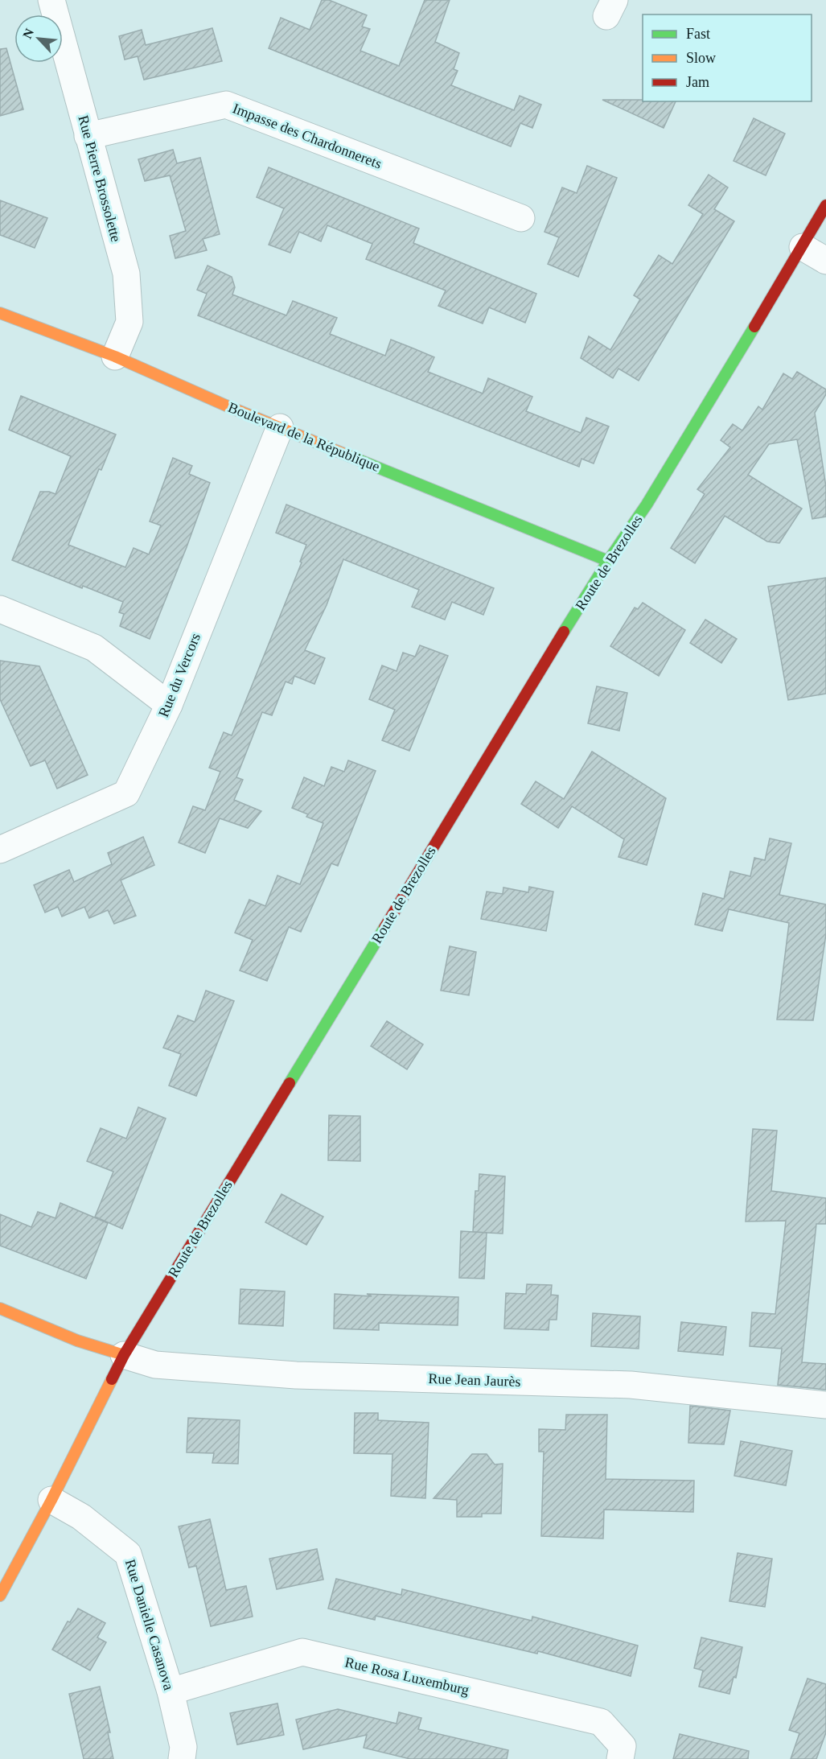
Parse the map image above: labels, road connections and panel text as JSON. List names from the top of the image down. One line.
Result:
{"streets":{"main road":["Boulevard de la République","Route de Brezolles"],"street":["Impasse des Chardonnerets","Rue Pierre Brossolette","Rue du Vercors","Rue Jean Jaurès","Rue Danielle Casanova","Rue Rosa Luxemburg"]},"crossings":[["Impasse des Chardonnerets","Rue Pierre Brossolette"],["Rue Pierre Brossolette","Boulevard de la République"],["Boulevard de la République","Route de Brezolles"],["Boulevard de la République","Rue du Vercors"],["Route de Brezolles","Rue Jean Jaurès"],["Route de Brezolles","Rue Danielle Casanova"],["Rue Danielle Casanova","Rue Rosa Luxemburg"]],"legend":["Fast","Slow","Jam"],"north":"top left"}
